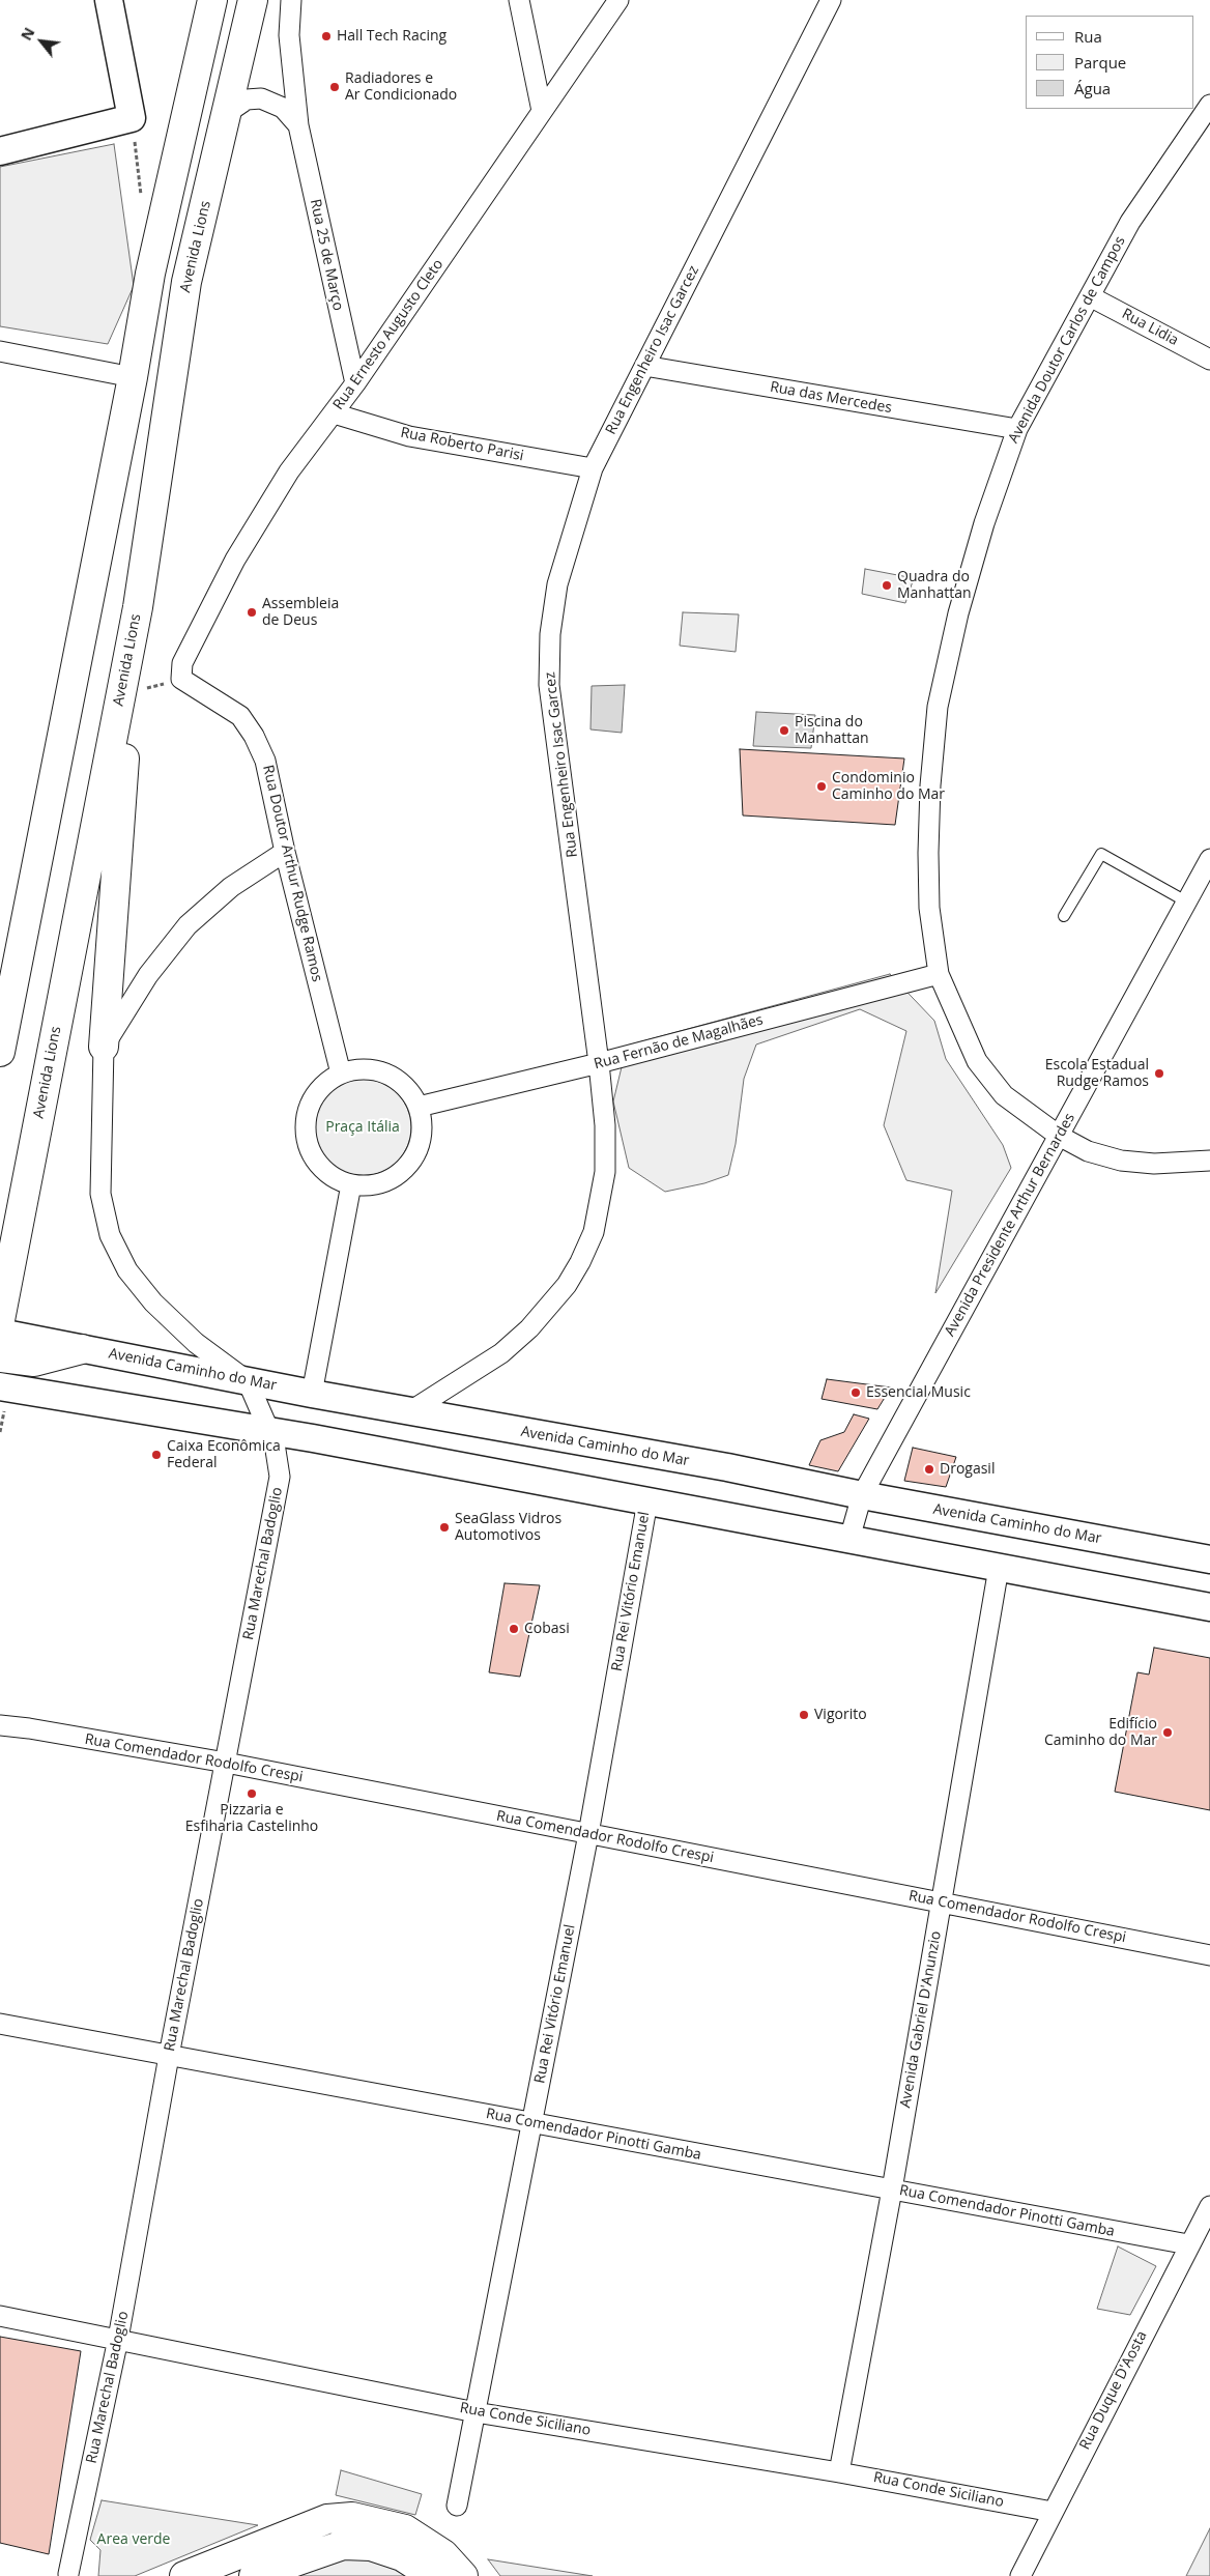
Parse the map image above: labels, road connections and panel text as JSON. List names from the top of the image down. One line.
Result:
{"streets":{"highway":["Avenida Lions"],"main road":["Avenida Caminho do Mar"],"street":["Rua 25 de Março","Rua Lidia","Rua Ernesto Augusto Cleto","Avenida Doutor Carlos de Campos","Rua Engenheiro Isac Garcez","Rua das Mercedes","Rua Roberto Parisi","Rua Doutor Arthur Rudge Ramos","Rua Fernão de Magalhães","Avenida Presidente Arthur Bernardes","Rua Marechal Badoglio","Rua Rei Vitório Emanuel","Rua Comendador Rodolfo Crespi","Avenida Gabriel D'Anunzio","Rua Comendador Pinotti Gamba","Rua Duque D'Aosta","Rua Conde Siciliano"]},"crossings":[["Rua 25 de Março","Rua Ernesto Augusto Cleto"],["Rua Lidia","Avenida Doutor Carlos de Campos"],["Rua Ernesto Augusto Cleto","Rua Roberto Parisi"],["Rua Ernesto Augusto Cleto","Rua Doutor Arthur Rudge Ramos"],["Avenida Doutor Carlos de Campos","Rua das Mercedes"],["Avenida Doutor Carlos de Campos","Rua Fernão de Magalhães"],["Avenida Doutor Carlos de Campos","Avenida Presidente Arthur Bernardes"],["Rua Engenheiro Isac Garcez","Rua das Mercedes"],["Rua Engenheiro Isac Garcez","Rua Roberto Parisi"],["Rua Engenheiro Isac Garcez","Rua Fernão de Magalhães"],["Rua Engenheiro Isac Garcez","Avenida Caminho do Mar"],["Rua Doutor Arthur Rudge Ramos","Rua Fernão de Magalhães"],["Avenida Presidente Arthur Bernardes","Avenida Caminho do Mar"],["Avenida Caminho do Mar","Rua Marechal Badoglio"],["Rua Marechal Badoglio","Rua Comendador Rodolfo Crespi"],["Rua Marechal Badoglio","Rua Comendador Pinotti Gamba"],["Rua Marechal Badoglio","Rua Conde Siciliano"],["Rua Rei Vitório Emanuel","Rua Comendador Rodolfo Crespi"],["Rua Rei Vitório Emanuel","Rua Comendador Pinotti Gamba"],["Rua Rei Vitório Emanuel","Rua Conde Siciliano"],["Rua Comendador Rodolfo Crespi","Avenida Gabriel D'Anunzio"],["Avenida Gabriel D'Anunzio","Rua Comendador Pinotti Gamba"],["Avenida Gabriel D'Anunzio","Rua Conde Siciliano"],["Rua Comendador Pinotti Gamba","Rua Duque D'Aosta"],["Rua Duque D'Aosta","Rua Conde Siciliano"]],"parks":["Praça Itália","Area verde"],"places":["Hall Tech Racing","Radiadores e Ar Condicionado","Quadra do Manhattan","Assembleia de Deus","Piscina do Manhattan","Condominio Caminho do Mar","Escola Estadual Rudge Ramos","Essencial Music","Caixa Econômica Federal","Drogasil","SeaGlass Vidros Automotivos","Cobasi","Vigorito","Edifício Caminho do Mar","Pizzaria e Esfiharia Castelinho"],"legend":["Rua","Parque","Água"],"north":"top left"}
